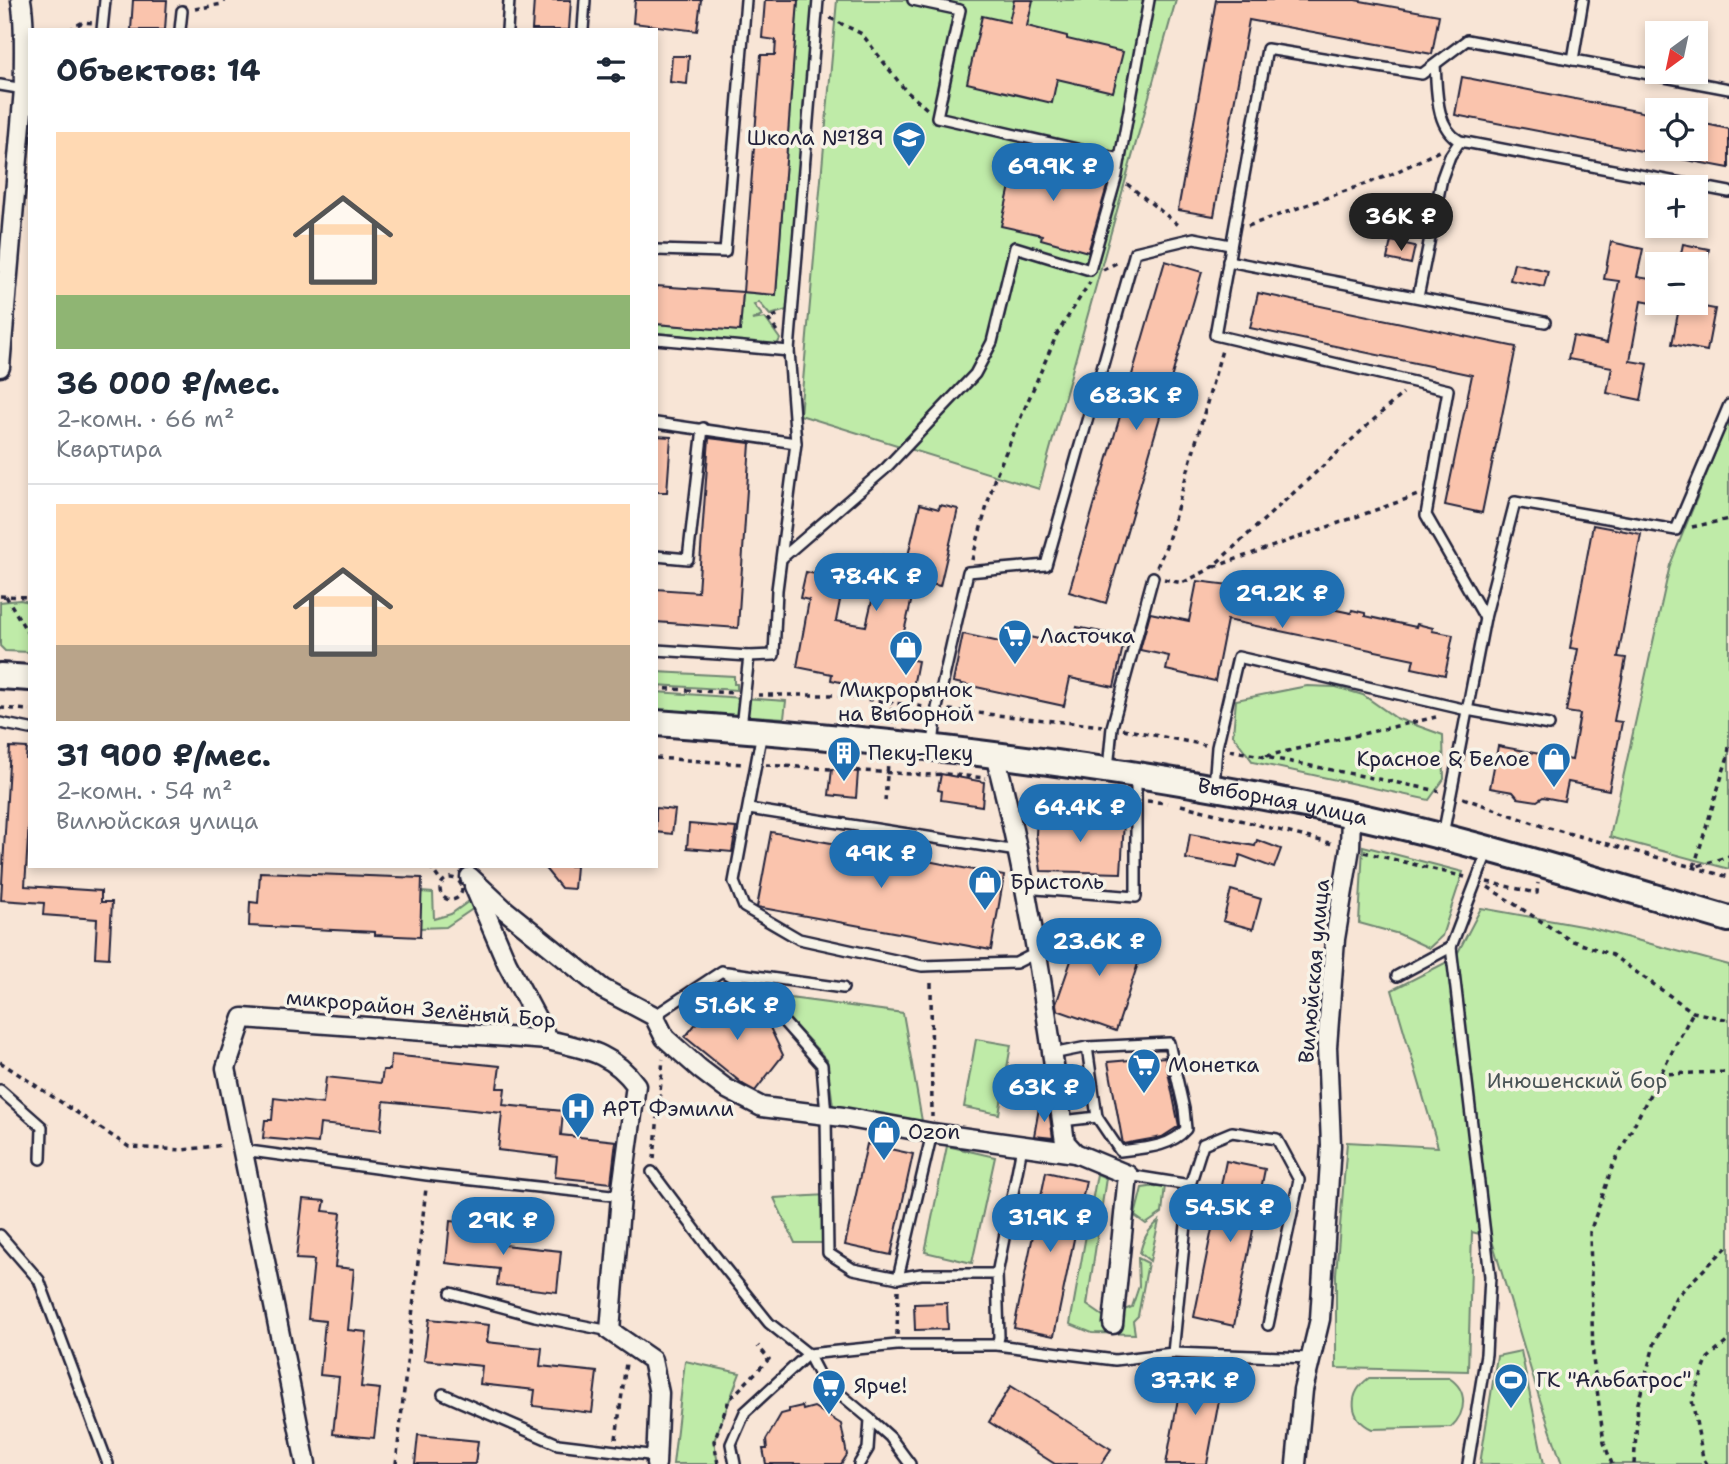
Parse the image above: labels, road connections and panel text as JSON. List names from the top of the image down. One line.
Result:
{"streets":{"main road":["Выборная улица"],"street":["Вилюйская улица","микрорайон Зелёный Бор"]},"crossings":[["Выборная улица","Вилюйская улица"]],"parks":["Инюшенский бор"],"places":{"school or university":["Школа №189"],"supermarket":["Ласточка","Монетка","Ярче!"],"shop":["Микрорынок на Выборной","Красное & Белое","Бристоль","Ozon"],"building":["Пеку-Пеку"],"hospital":["АРТ Фэмили"],"sports":["ГК \"Альбатрос\""]},"north":"bottom left","page":{"map_buttons":["+","−"],"heading":"Объектов: 14","list":[{"name":"36 000 ₽/мес.","note":"2-комн. · 66 m² · Квартира"},{"name":"31 900 ₽/мес.","note":"2-комн. · 54 m² · Вилюйская улица"}],"price":["69.9K ₽","36K ₽","68.3K ₽","78.4K ₽","29.2K ₽","64.4K ₽","49K ₽","23.6K ₽","51.6K ₽","63K ₽","54.5K ₽","31.9K ₽","29K ₽","37.7K ₽"]}}
